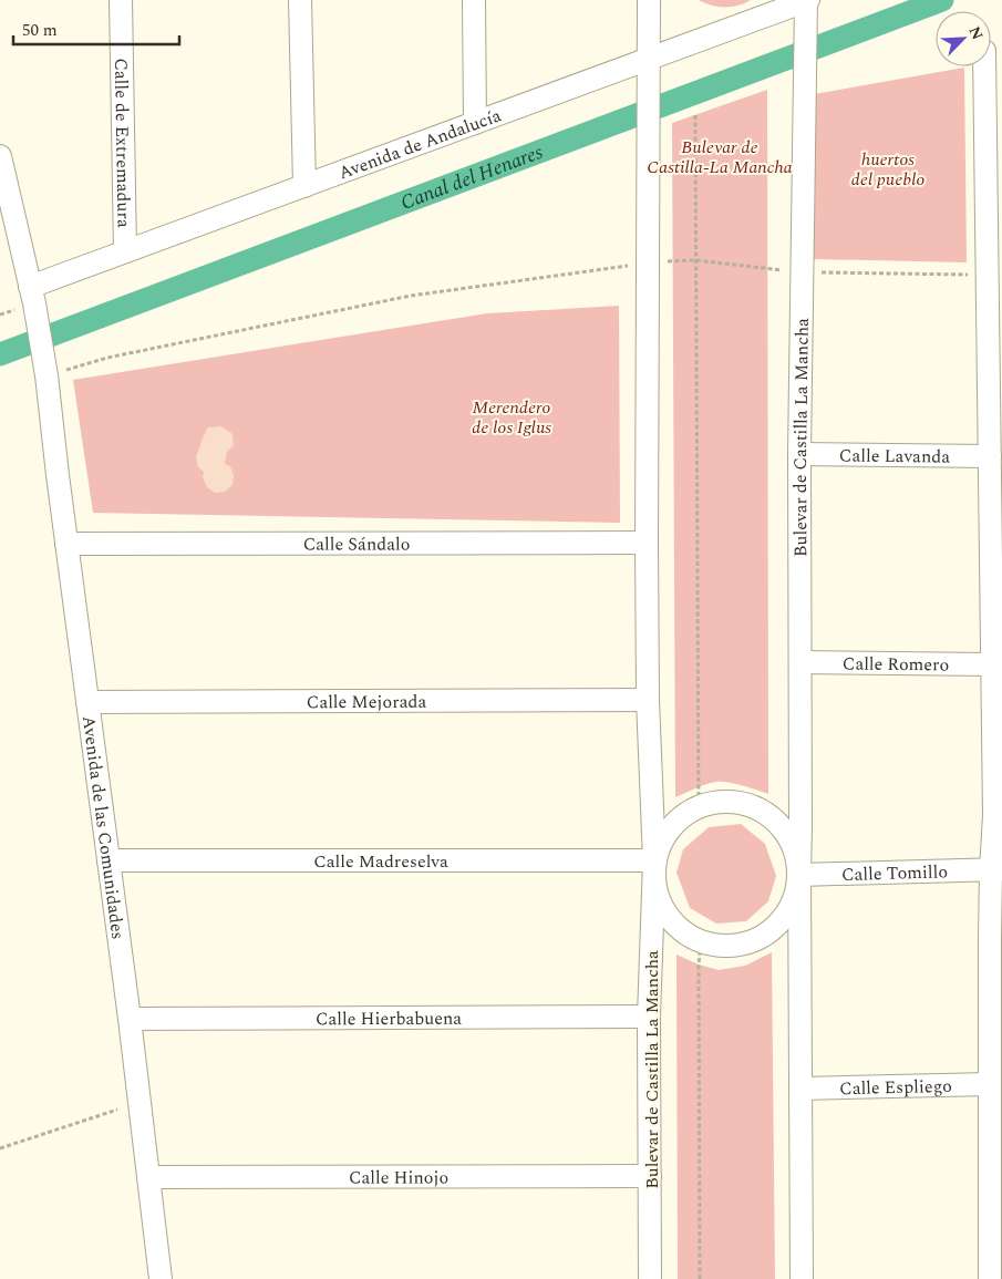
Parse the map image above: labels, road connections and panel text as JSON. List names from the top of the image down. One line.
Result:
{"streets":{"street":["Calle de Extremadura","Avenida de Andalucía","Bulevar de Castilla La Mancha","Calle Lavanda","Calle Sándalo","Calle Romero","Calle Mejorada","Avenida de las Comunidades","Calle Madreselva","Calle Tomillo","Calle Hierbabuena","Calle Espliego","Calle Hinojo"]},"crossings":[["Calle de Extremadura","Avenida de Andalucía"],["Avenida de Andalucía","Bulevar de Castilla La Mancha"],["Avenida de Andalucía","Avenida de las Comunidades"],["Bulevar de Castilla La Mancha","Calle Lavanda"],["Bulevar de Castilla La Mancha","Calle Sándalo"],["Bulevar de Castilla La Mancha","Calle Romero"],["Bulevar de Castilla La Mancha","Calle Mejorada"],["Bulevar de Castilla La Mancha","Calle Madreselva"],["Bulevar de Castilla La Mancha","Calle Tomillo"],["Bulevar de Castilla La Mancha","Calle Hierbabuena"],["Bulevar de Castilla La Mancha","Calle Espliego"],["Bulevar de Castilla La Mancha","Calle Hinojo"],["Calle Sándalo","Avenida de las Comunidades"],["Calle Mejorada","Avenida de las Comunidades"],["Avenida de las Comunidades","Calle Madreselva"],["Avenida de las Comunidades","Calle Hierbabuena"],["Avenida de las Comunidades","Calle Hinojo"],["Calle Madreselva","Calle Tomillo"]],"water":["Canal del Henares"],"parks":["Bulevar de Castilla-La Mancha","huertos del pueblo","Merendero de los Iglus"],"scale_bar":"50 m","north":"top right"}
